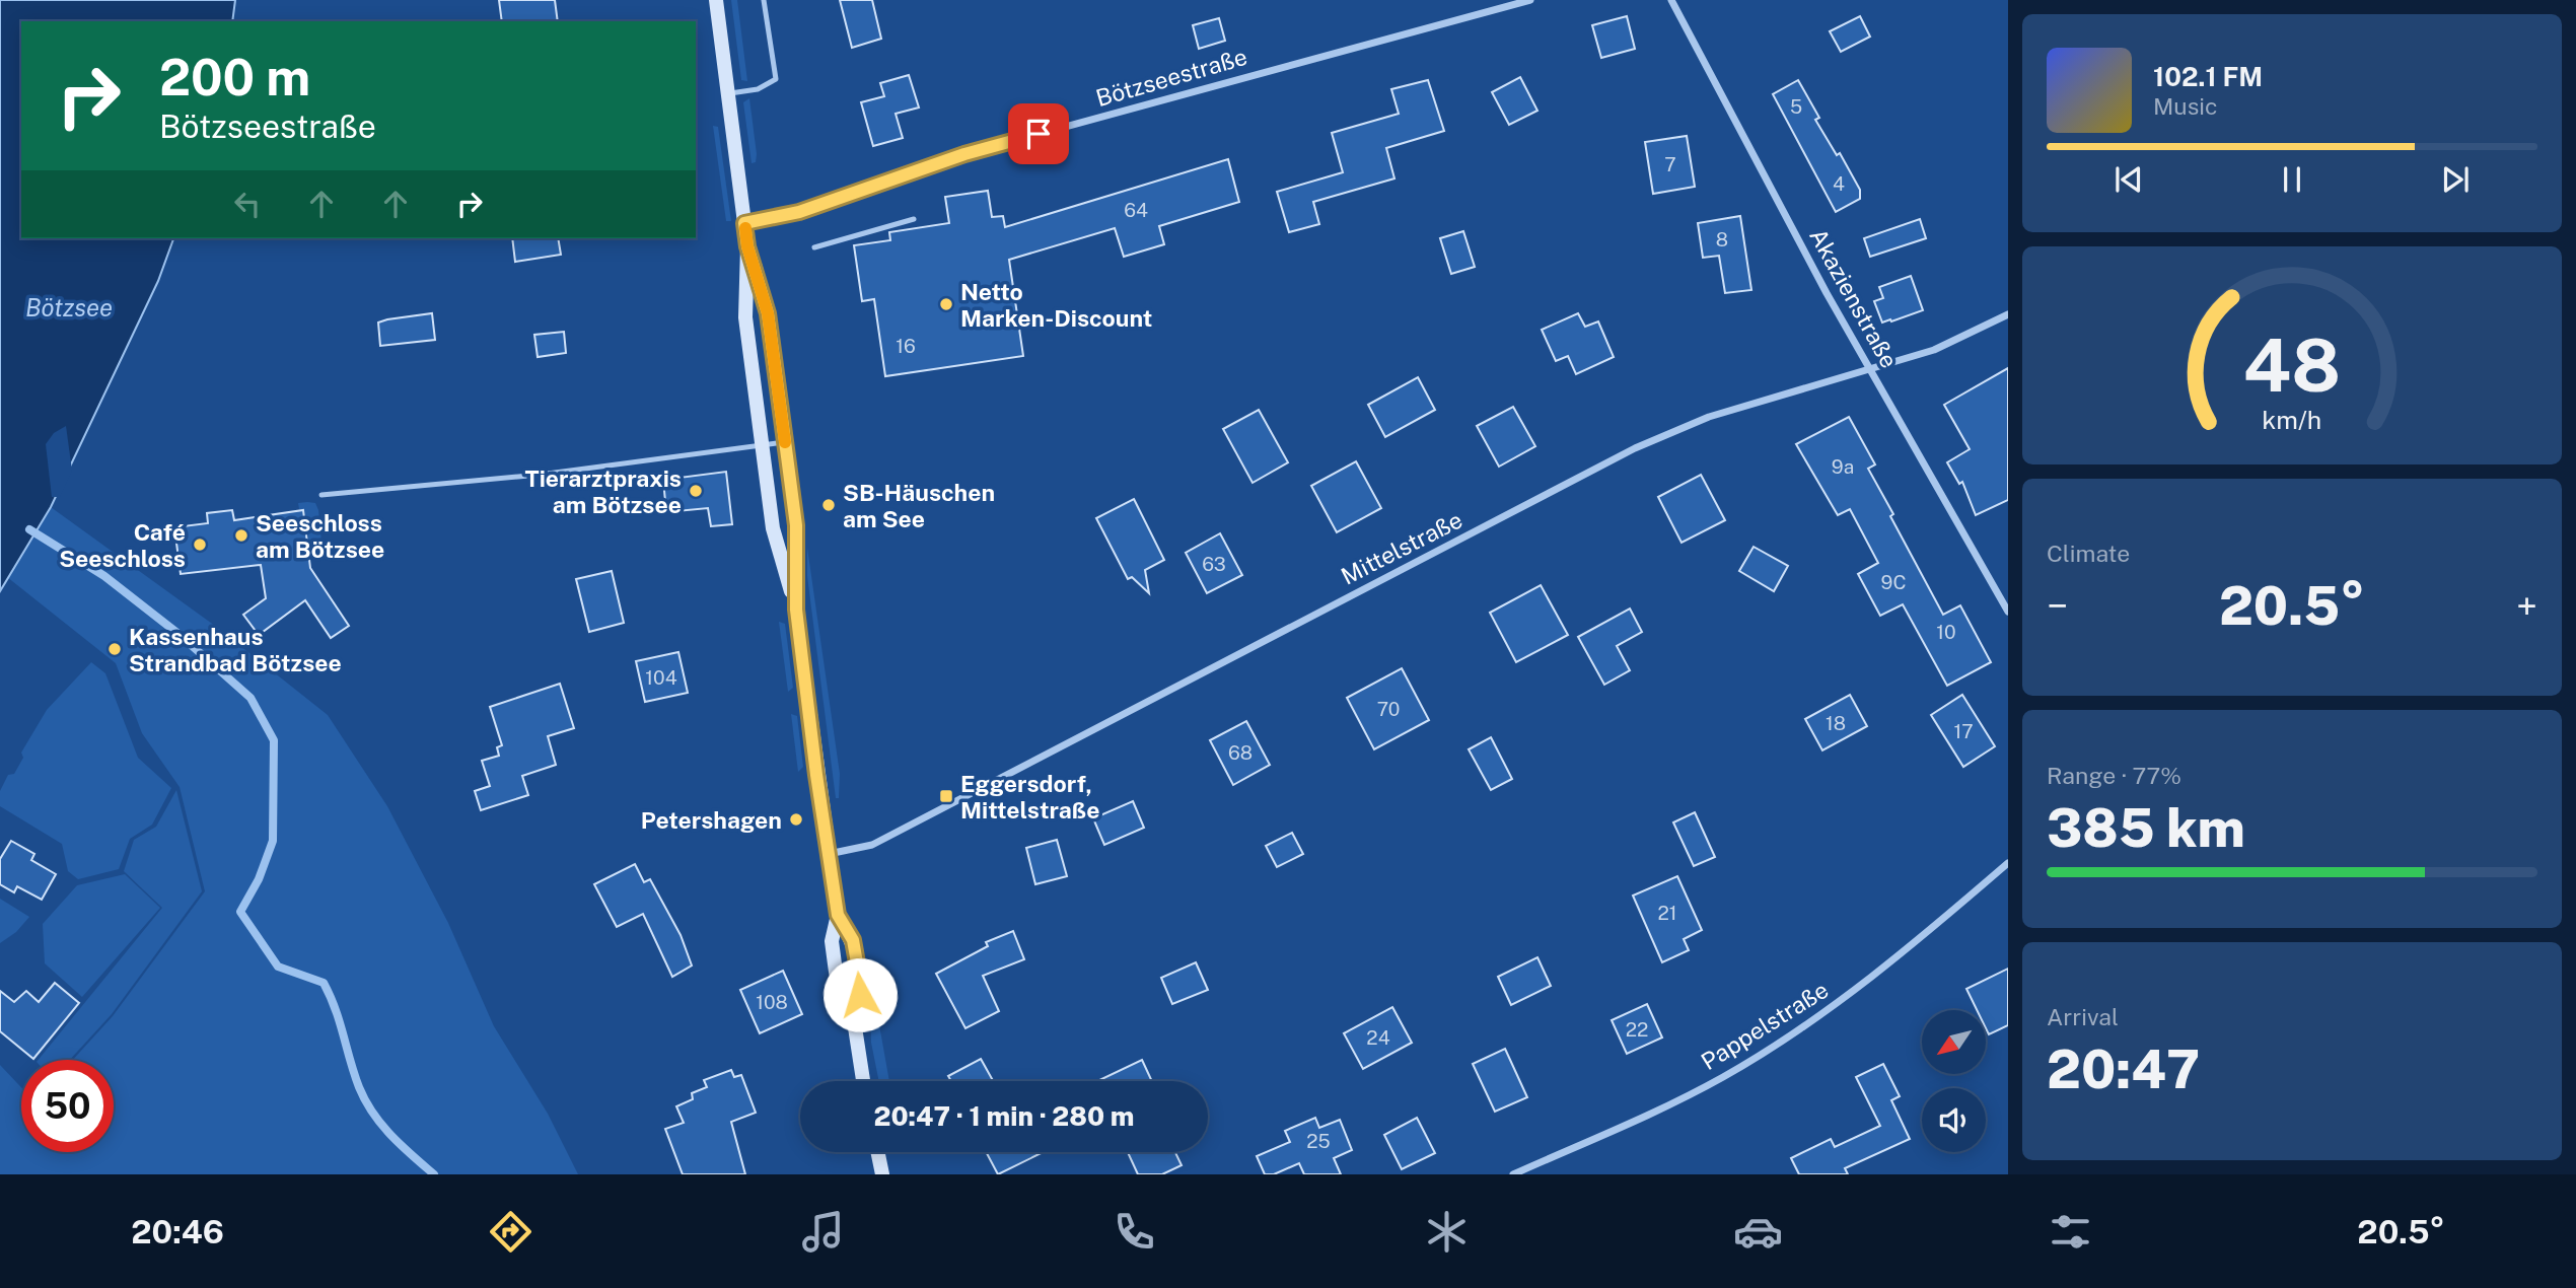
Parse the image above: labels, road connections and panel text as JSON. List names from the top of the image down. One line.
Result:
{"streets":{"street":["Bötzseestraße","Akazienstraße","Mittelstraße","Pappelstraße"]},"crossings":[["Akazienstraße","Mittelstraße"]],"water":["Bötzsee"],"places":{"other":["Netto Marken-Discount","Tierarztpraxis am Bötzsee","SB-Häuschen am See","Seeschloss am Bötzsee","Café Seeschloss","Kassenhaus Strandbad Bötzsee","Petershagen"],"transit":["Eggersdorf, Mittelstraße"]},"house_numbers":["5","7","4","64","8","16","9a","63","9C","10","104","70","18","17","68","21","108","22","24","25"],"north":"bottom left","page":{"turn":["200 m","Bötzseestraße"],"song":["102.1 FM","Music"],"tile":["Climate",["Range · 77%","385 km"],["Arrival","20:47"]],"heat":["−","20.5°","+"],"limit":"50","trip":"20:47 · 1 min · 280 m","tabs":["20:46","20.5°"],"gauge":["48","km/h"]}}
